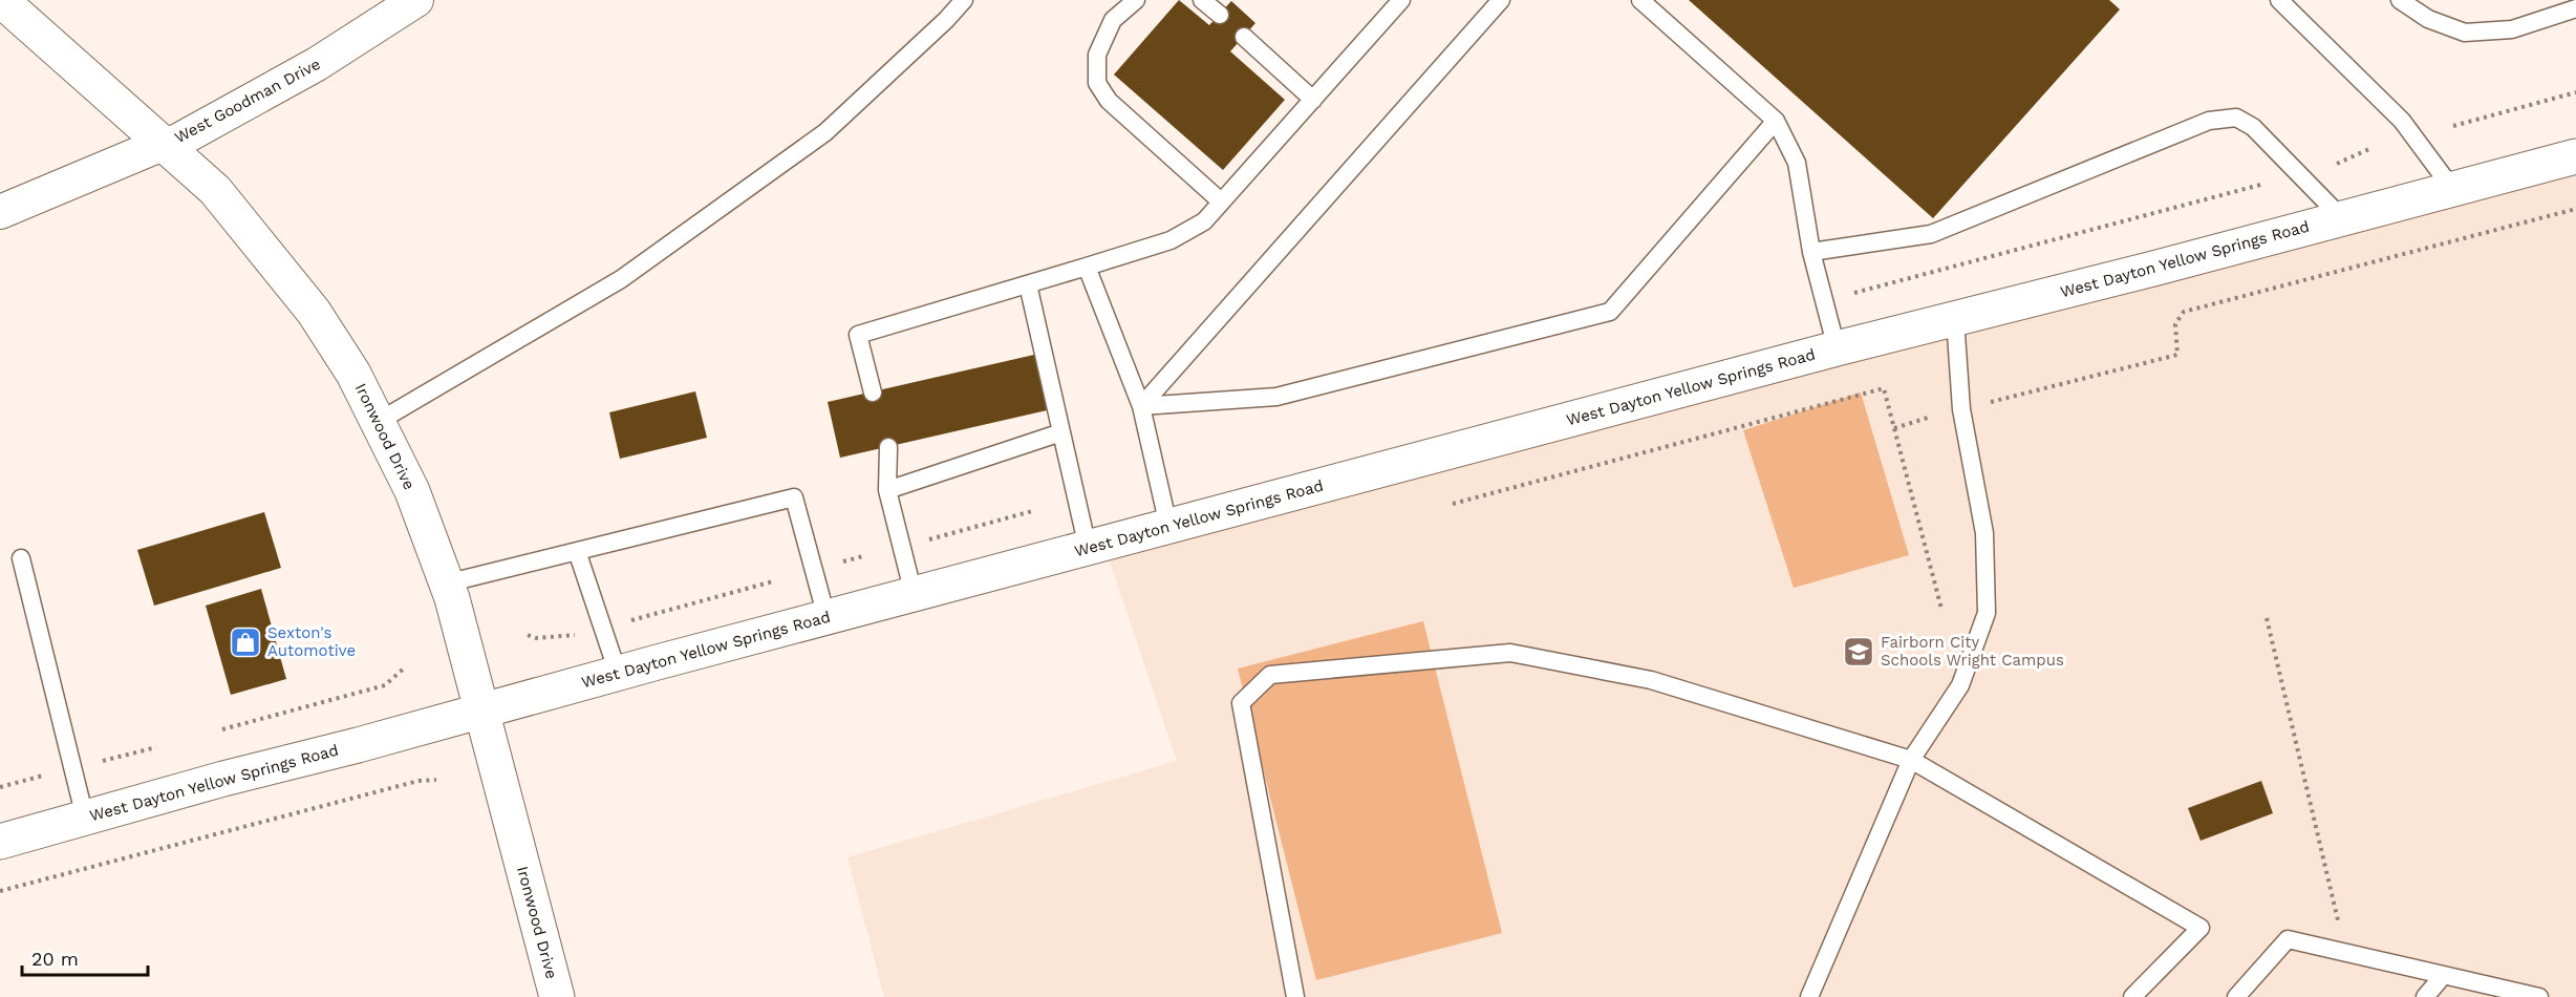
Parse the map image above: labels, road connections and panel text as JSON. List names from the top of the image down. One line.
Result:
{"streets":{"main road":["West Dayton Yellow Springs Road","Ironwood Drive"],"street":["West Goodman Drive"]},"crossings":[["West Goodman Drive","Ironwood Drive"],["West Dayton Yellow Springs Road","Ironwood Drive"]],"places":{"shop":["Sexton's Automotive"],"school or university":["Fairborn City Schools Wright Campus"]},"scale_bar":"20 m"}
